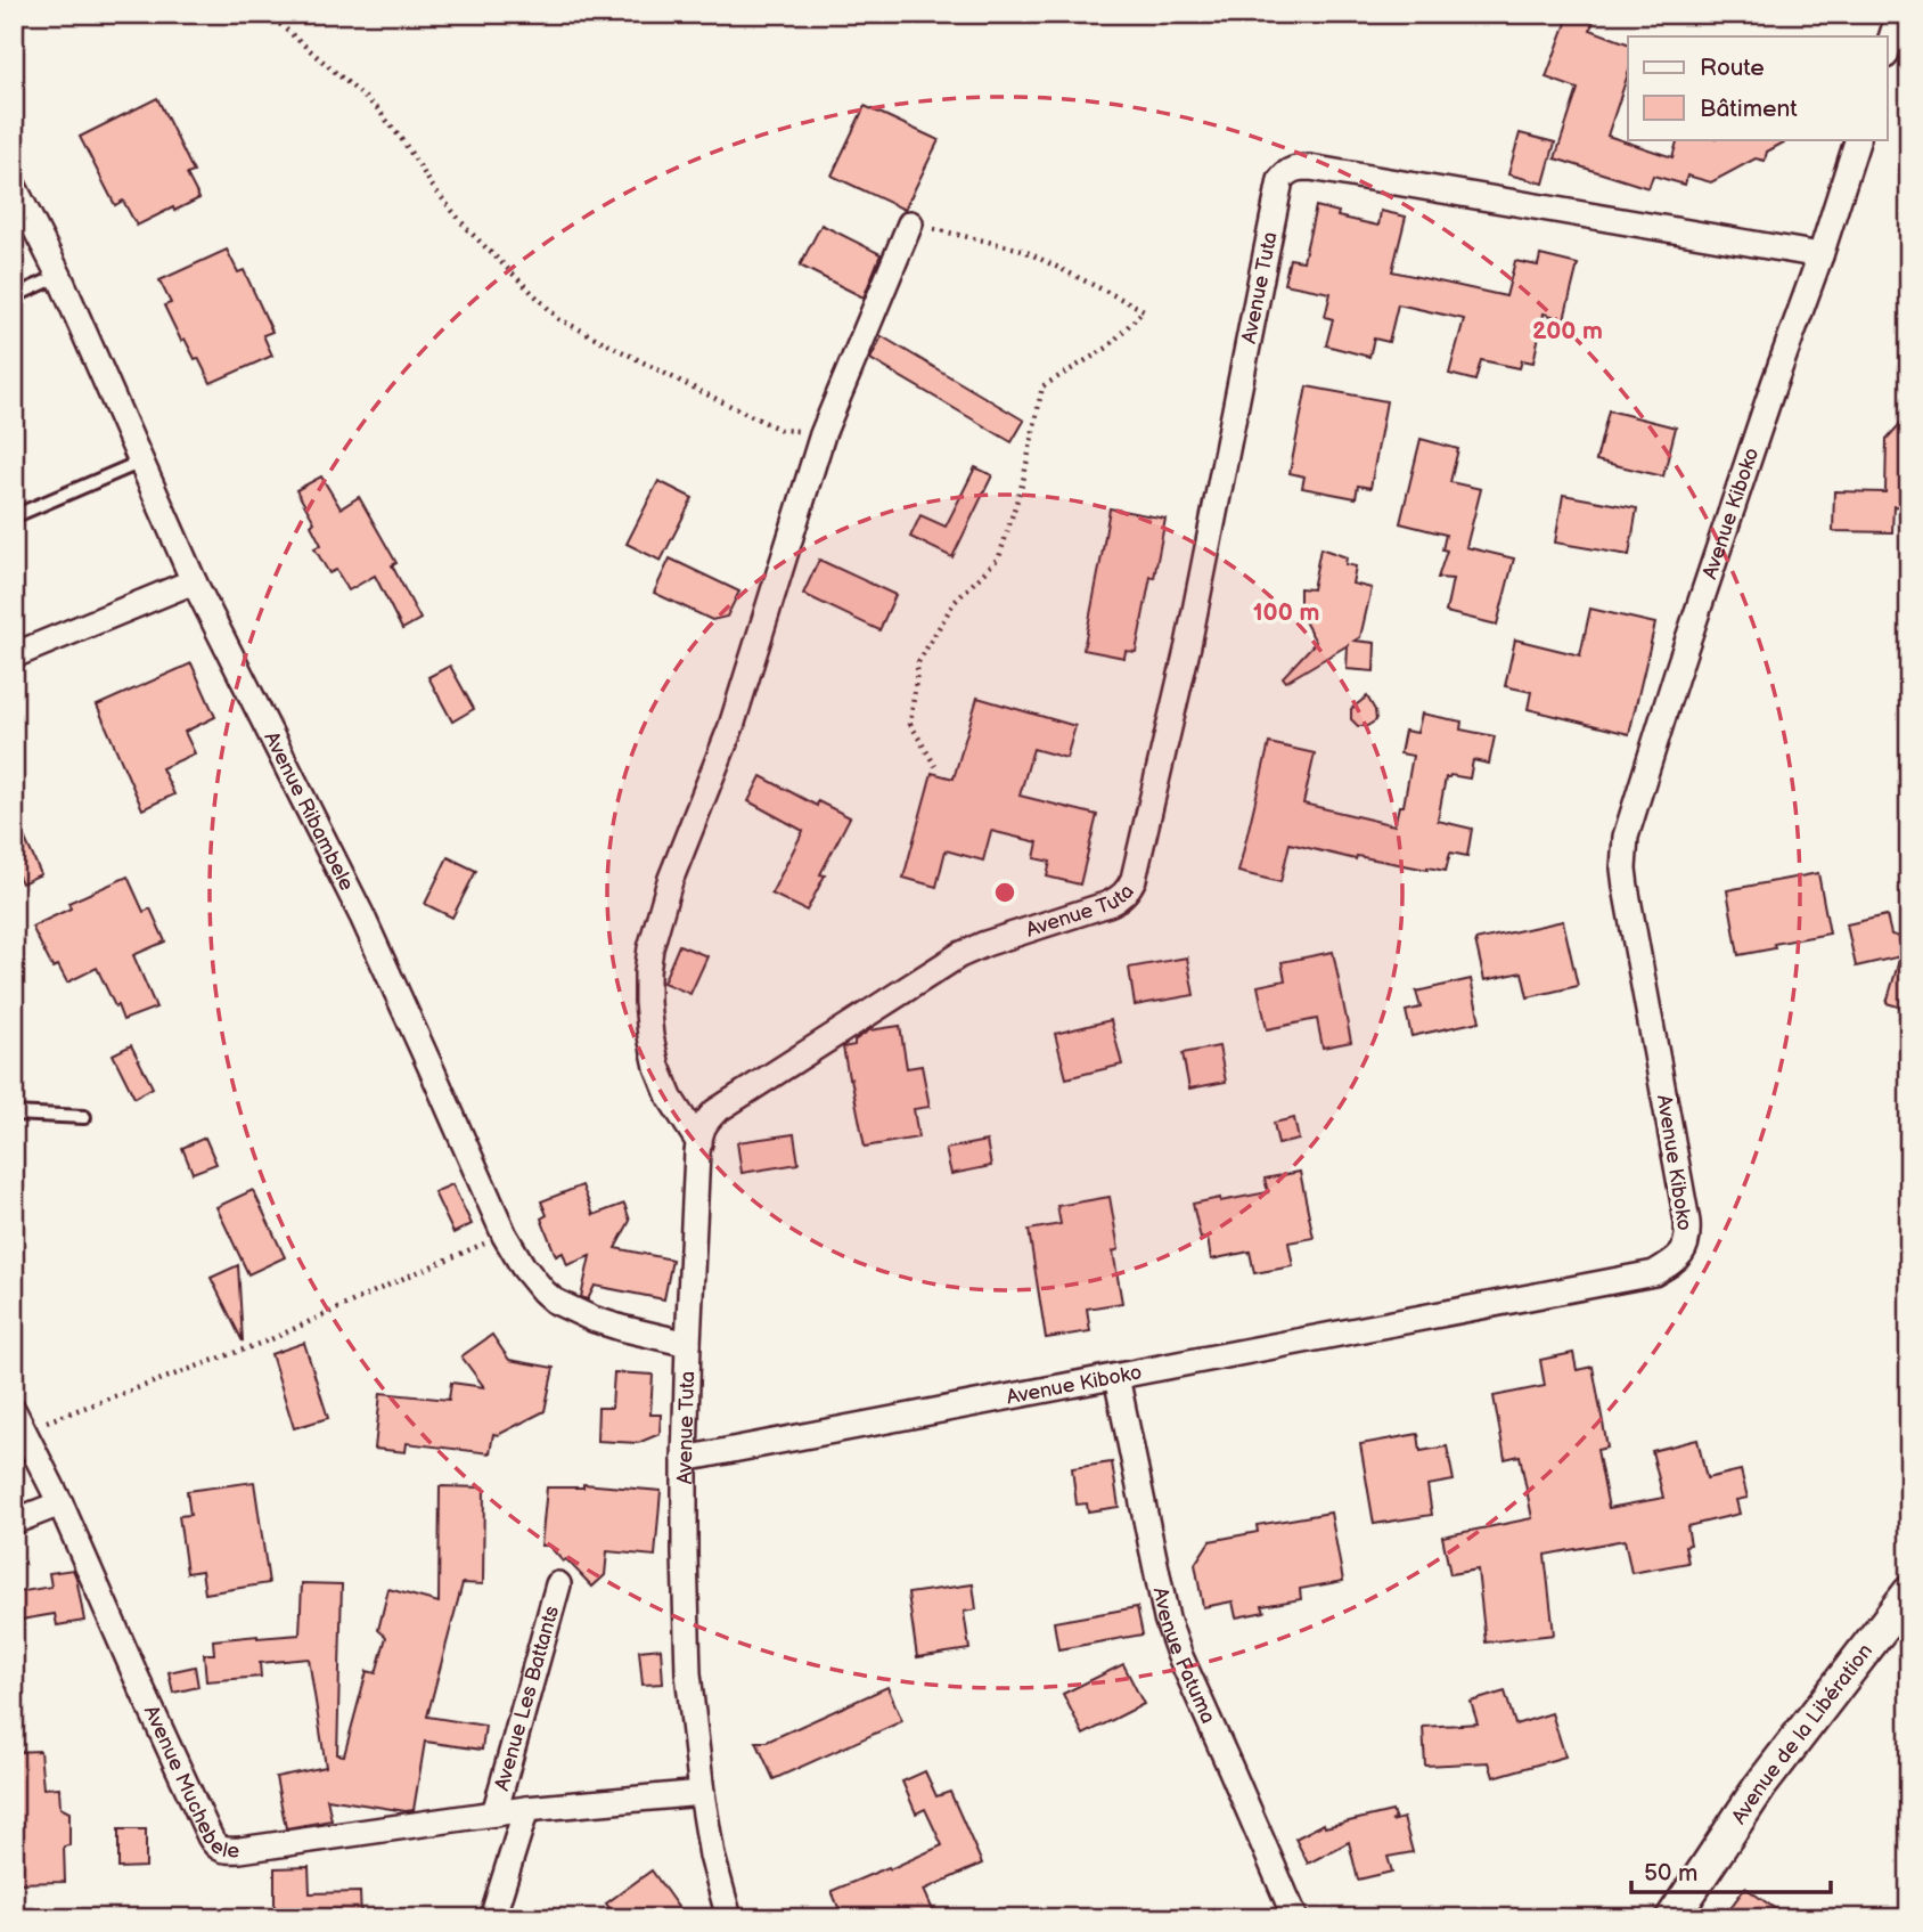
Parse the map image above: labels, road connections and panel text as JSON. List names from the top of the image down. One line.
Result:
{"streets":{"street":["Avenue Tuta","Avenue Kiboko","Avenue Ribambele","Avenue Fatuma","Avenue Les Battants","Avenue de la Libération","Avenue Muchebele"]},"crossings":[["Avenue Tuta","Avenue Kiboko"],["Avenue Tuta","Avenue Ribambele"],["Avenue Tuta","Avenue Muchebele"],["Avenue Kiboko","Avenue Fatuma"],["Avenue Les Battants","Avenue Muchebele"]],"legend":["Route","Bâtiment"],"scale_bar":"50 m","rings":["200 m","100 m"]}
